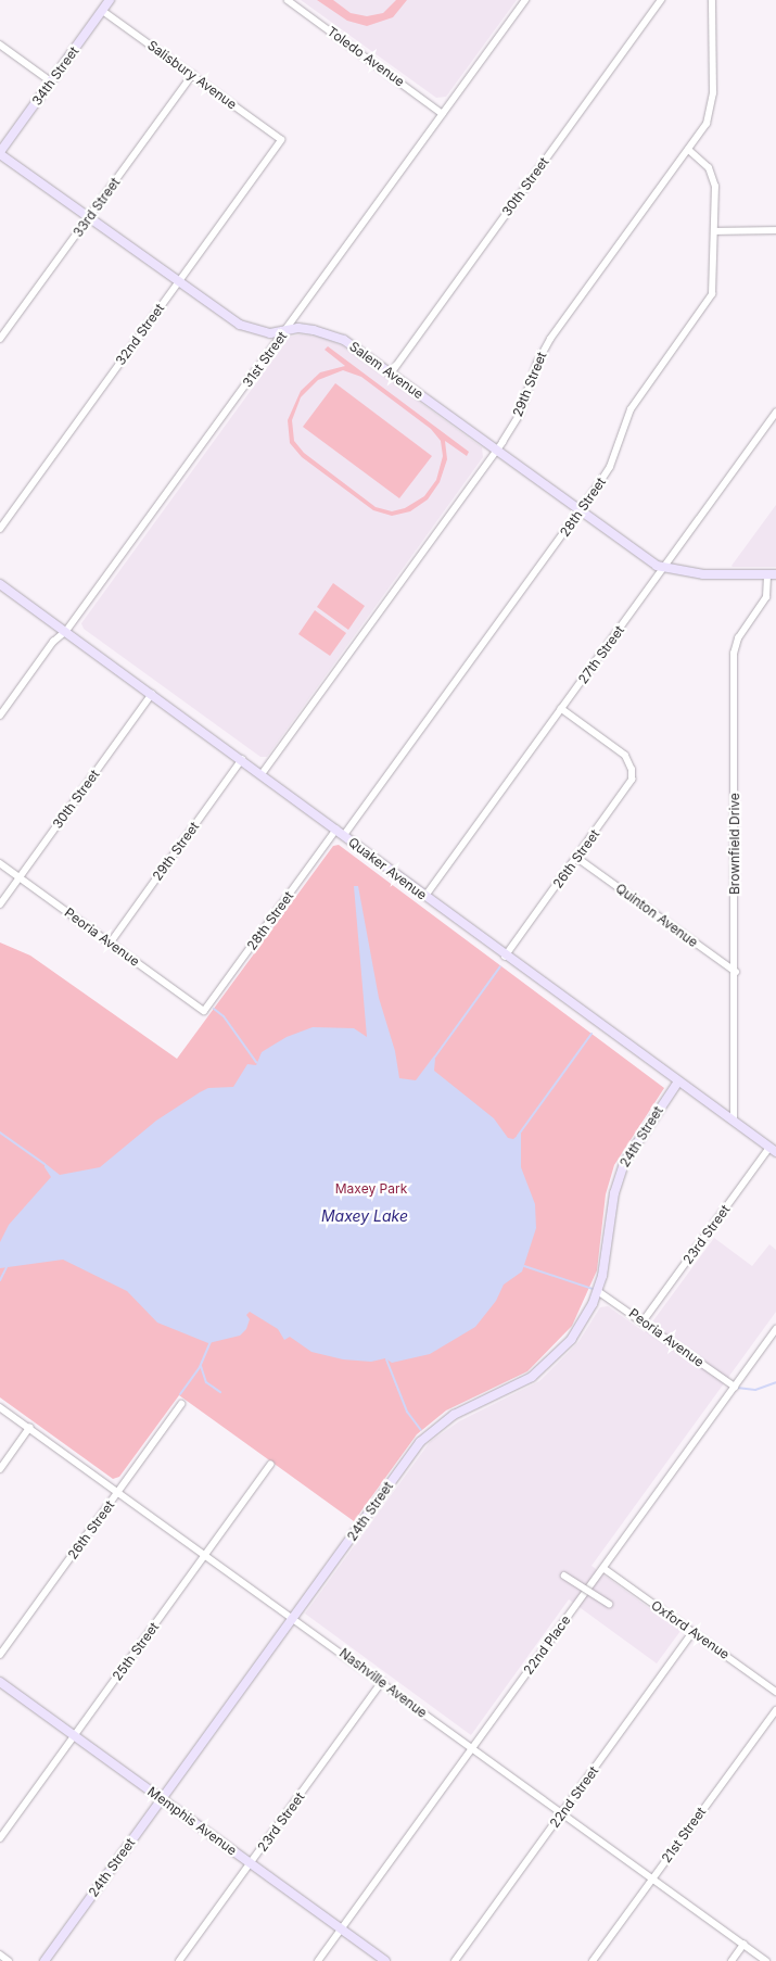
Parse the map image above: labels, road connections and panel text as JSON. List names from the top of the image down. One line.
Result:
{"streets":{"street":["Toledo Avenue","Salisbury Avenue","34th Street","30th Street","33rd Street","32nd Street","31st Street","Salem Avenue","29th Street","28th Street","27th Street","Brownfield Drive","26th Street","Quaker Avenue","Quinton Avenue","Peoria Avenue","24th Street","23rd Street","Oxford Avenue","22nd Place","25th Street","Nashville Avenue","22nd Street","Memphis Avenue","21st Street"]},"crossings":[["Toledo Avenue","31st Street"],["Salisbury Avenue","34th Street"],["Salisbury Avenue","33rd Street"],["Salisbury Avenue","32nd Street"],["34th Street","Salem Avenue"],["30th Street","Salem Avenue"],["30th Street","Quaker Avenue"],["30th Street","Peoria Avenue"],["33rd Street","Salem Avenue"],["32nd Street","Salem Avenue"],["31st Street","Salem Avenue"],["31st Street","Quaker Avenue"],["Salem Avenue","29th Street"],["Salem Avenue","28th Street"],["Salem Avenue","27th Street"],["Salem Avenue","Brownfield Drive"],["29th Street","28th Street"],["29th Street","Quaker Avenue"],["29th Street","Peoria Avenue"],["28th Street","Quaker Avenue"],["28th Street","Peoria Avenue"],["27th Street","26th Street"],["27th Street","Quaker Avenue"],["Brownfield Drive","Quaker Avenue"],["Brownfield Drive","Quinton Avenue"],["26th Street","Quaker Avenue"],["26th Street","Quinton Avenue"],["26th Street","Nashville Avenue"],["Quaker Avenue","24th Street"],["Quaker Avenue","23rd Street"],["Peoria Avenue","24th Street"],["Peoria Avenue","23rd Street"],["Peoria Avenue","22nd Place"],["24th Street","Nashville Avenue"],["24th Street","Memphis Avenue"],["23rd Street","Nashville Avenue"],["23rd Street","Memphis Avenue"],["Oxford Avenue","22nd Place"],["Oxford Avenue","22nd Street"],["22nd Place","Nashville Avenue"],["22nd Place","Memphis Avenue"],["25th Street","Nashville Avenue"],["25th Street","Memphis Avenue"],["Nashville Avenue","22nd Street"],["Nashville Avenue","21st Street"]],"water":["Maxey Lake"],"parks":["Maxey Park"]}
